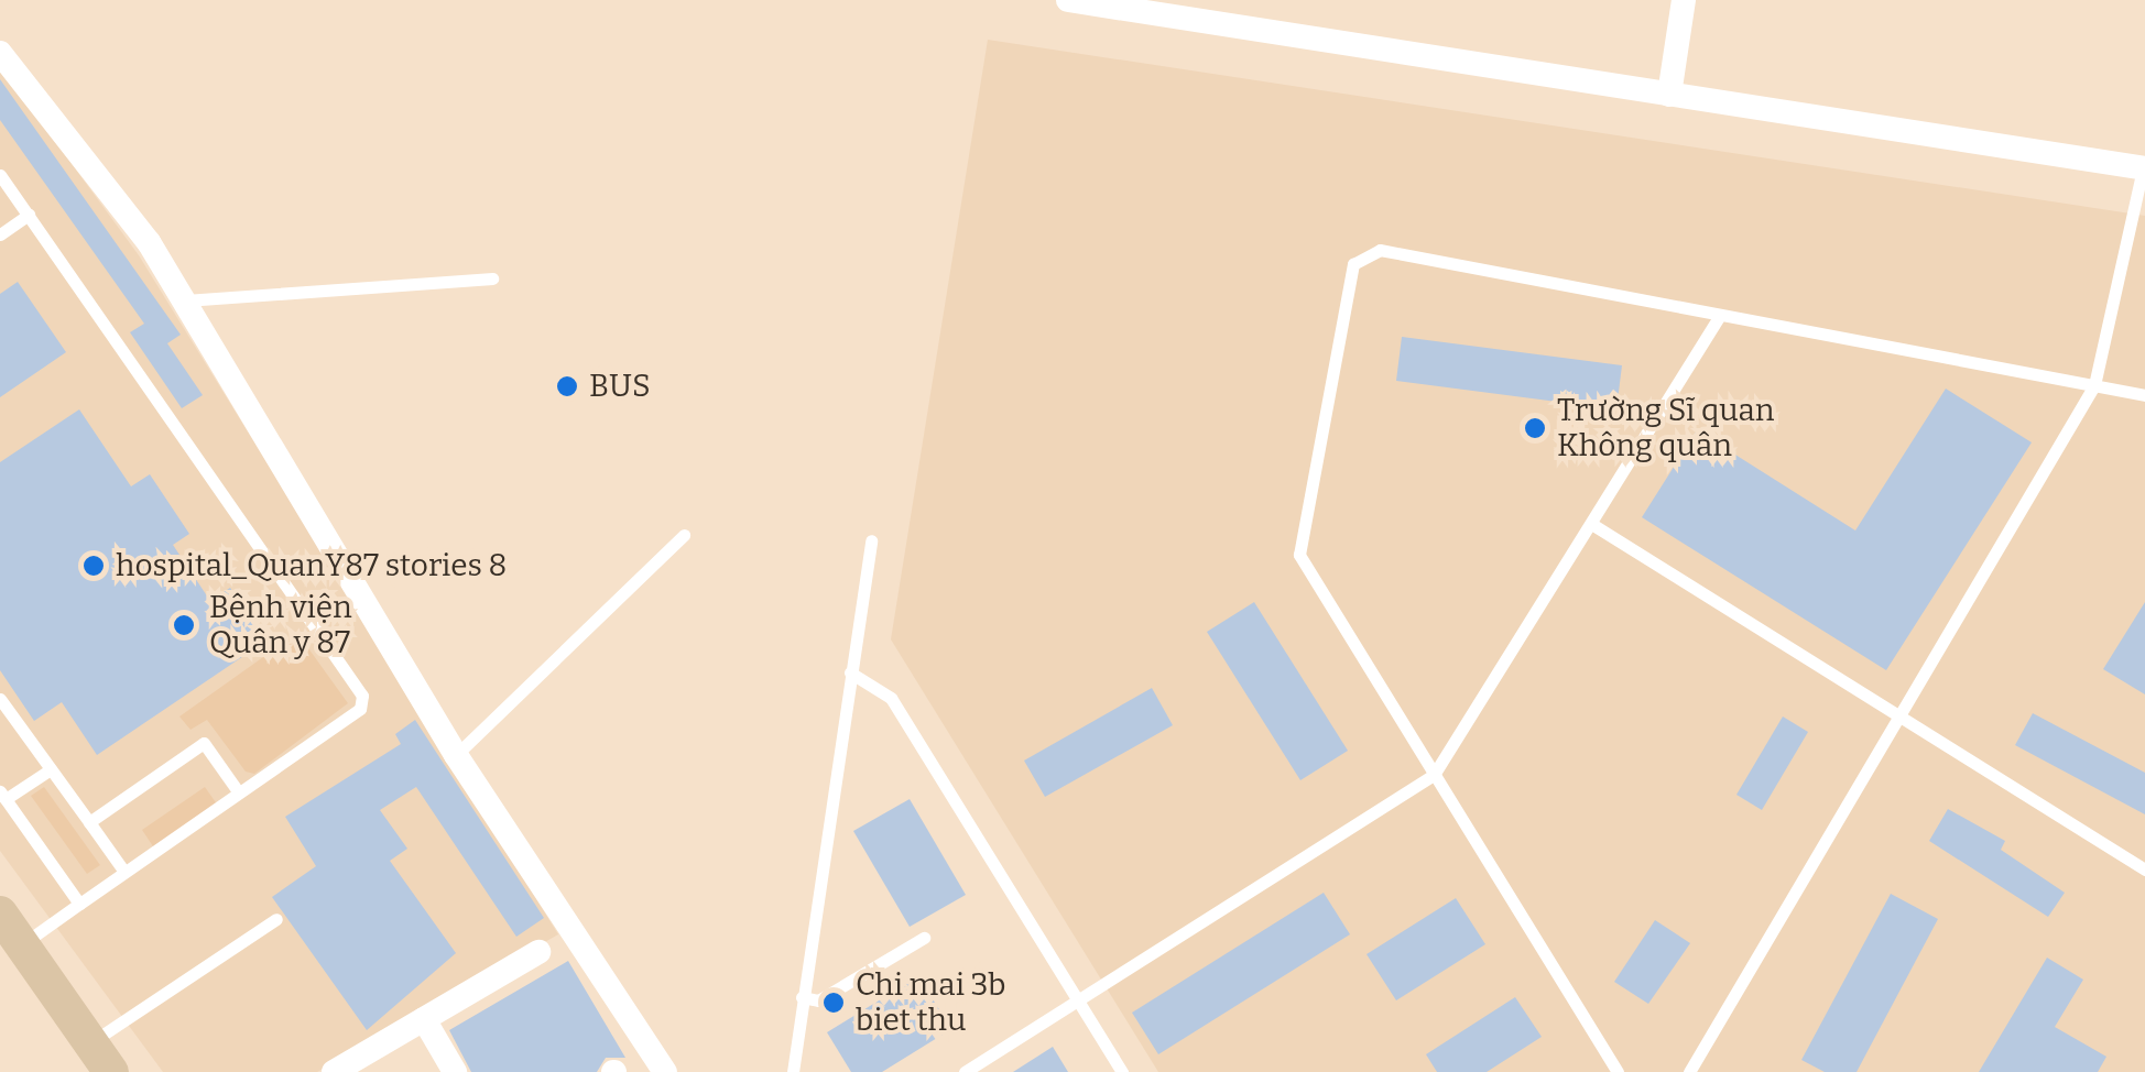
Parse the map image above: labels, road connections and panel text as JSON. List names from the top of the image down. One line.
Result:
{"places":["BUS","Trường Sĩ quan Không quân","hospital_QuanY87 stories 8","Bệnh viện Quân y 87","Chi mai 3b biet thu"]}
